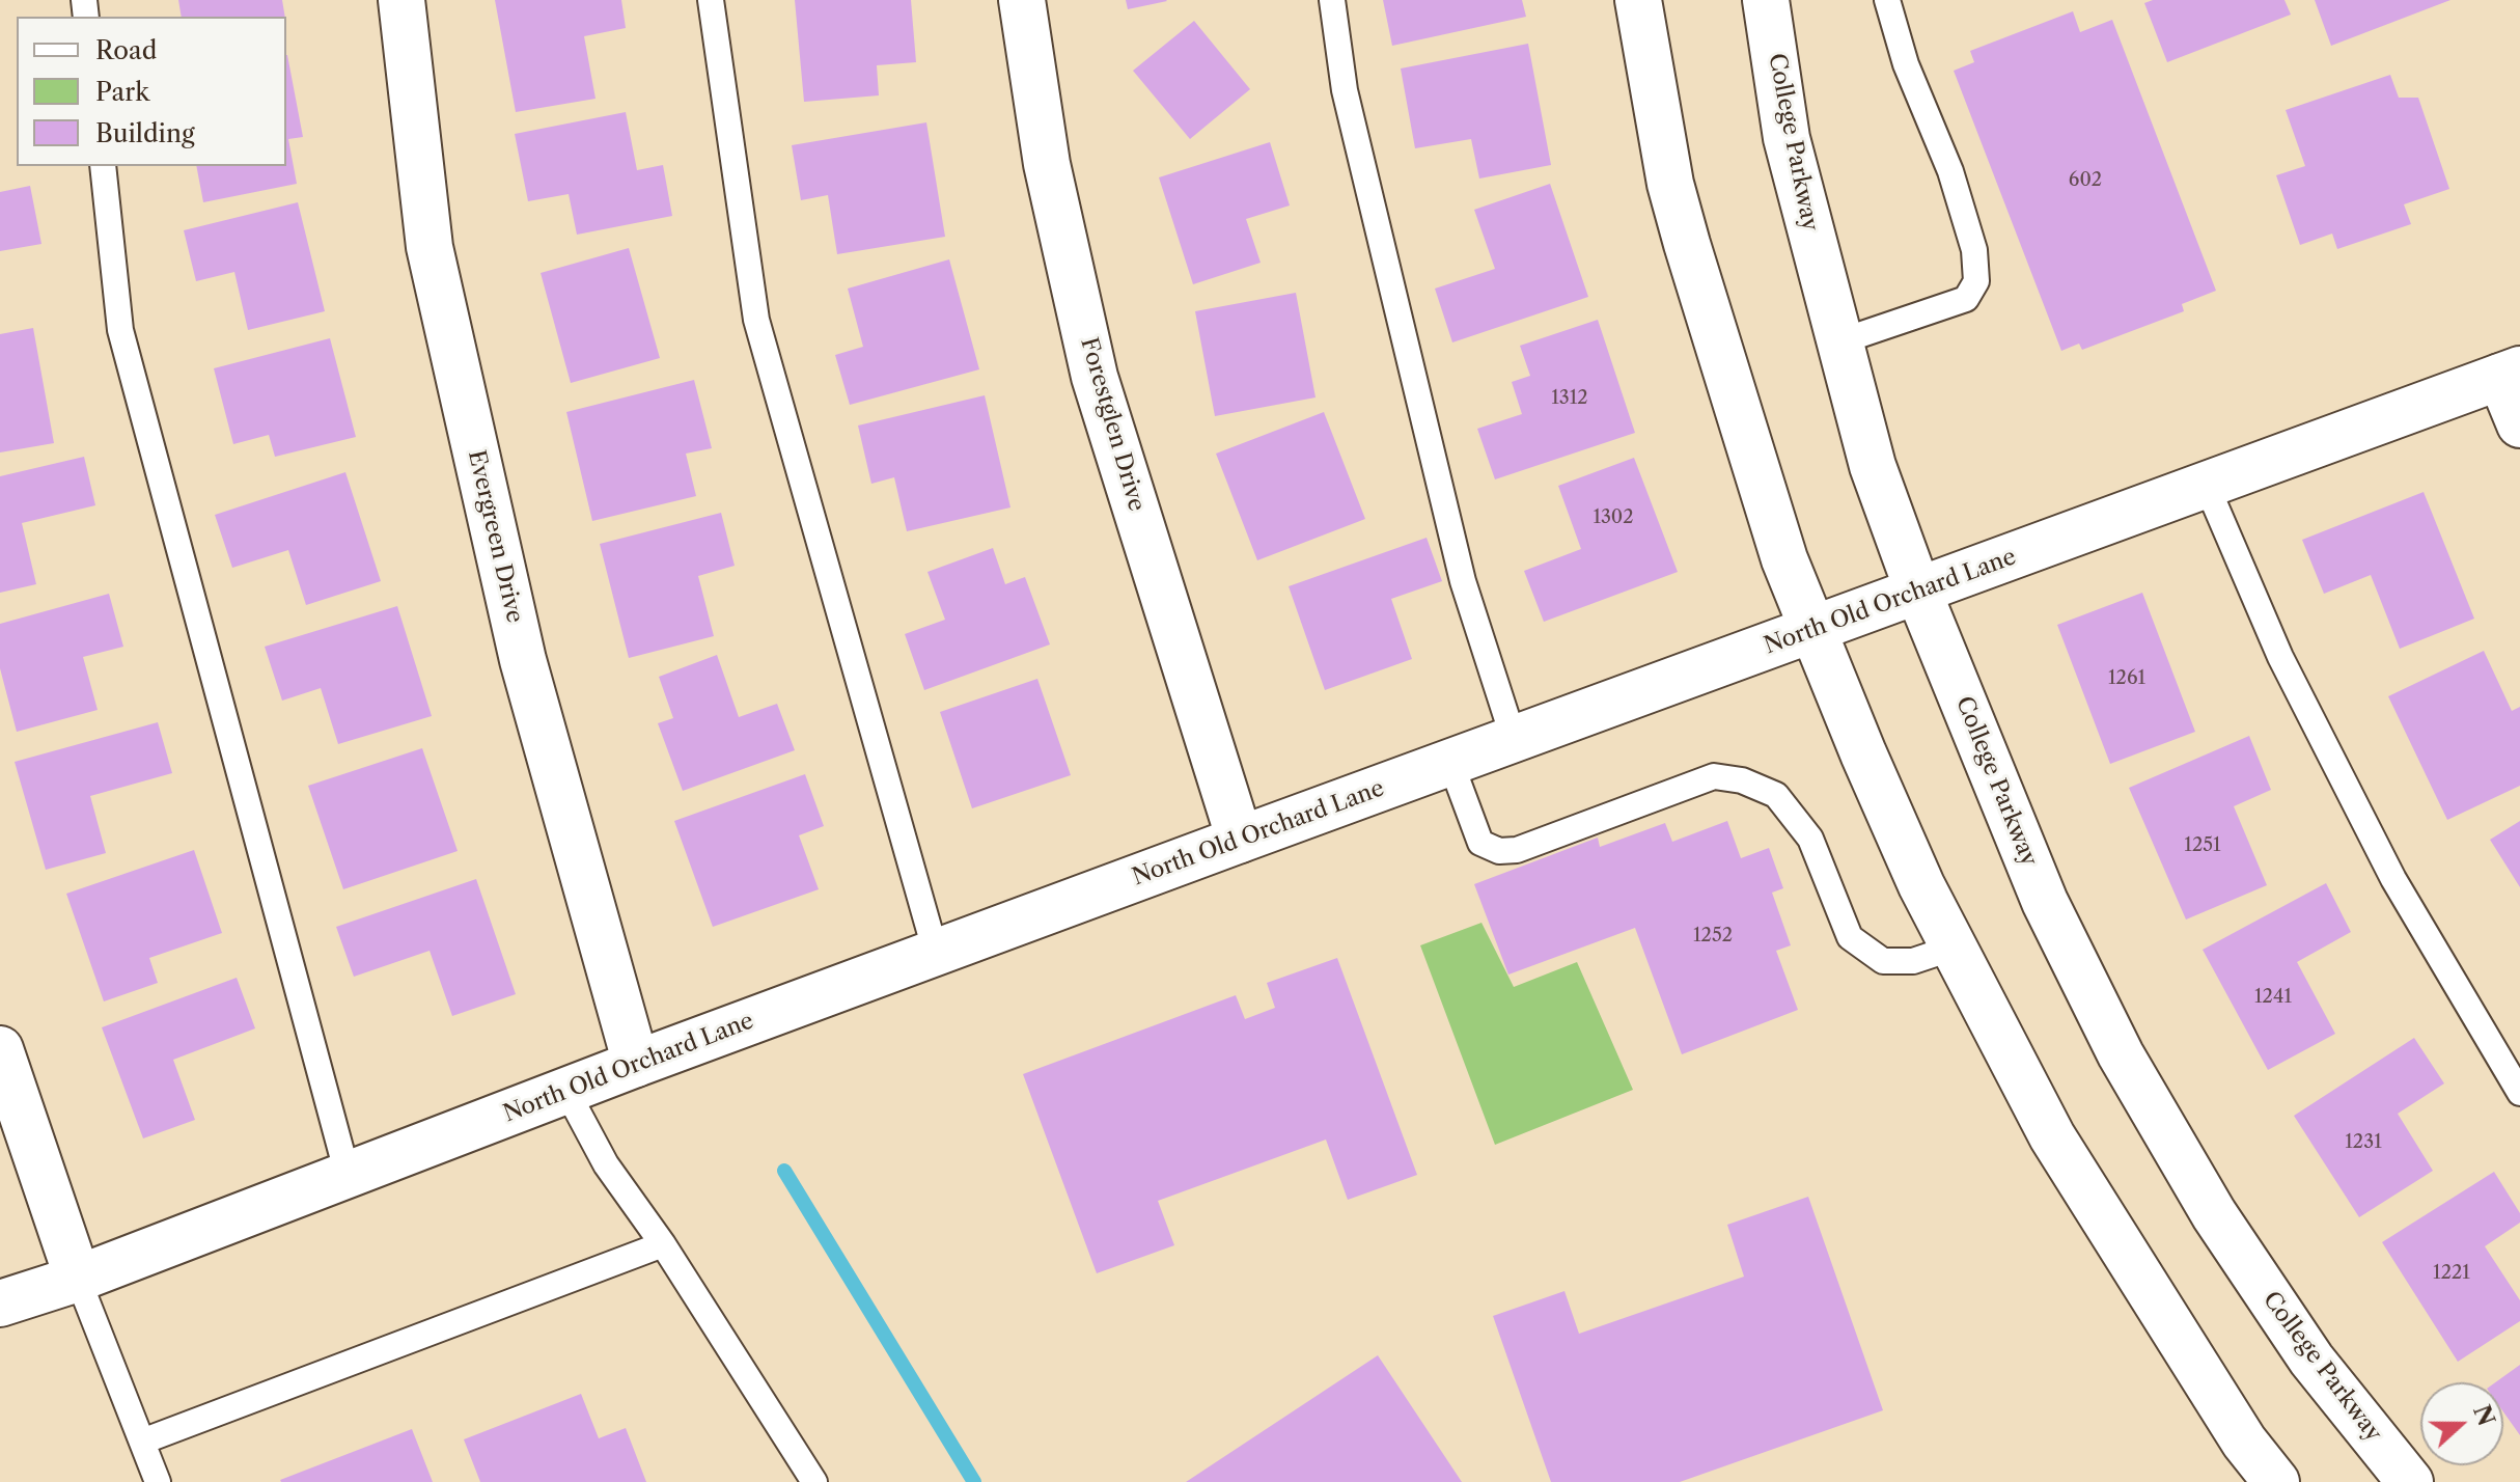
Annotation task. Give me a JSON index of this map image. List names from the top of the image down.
{
  "streets": {
    "street": [
      "College Parkway",
      "Forestglen Drive",
      "Evergreen Drive",
      "North Old Orchard Lane"
    ]
  },
  "crossings": [
    ["College Parkway", "North Old Orchard Lane"],
    ["Forestglen Drive", "North Old Orchard Lane"],
    ["Evergreen Drive", "North Old Orchard Lane"]
  ],
  "house_numbers": [
    "602",
    "1312",
    "1302",
    "1261",
    "1251",
    "1252",
    "1241",
    "1231",
    "1221"
  ],
  "legend": ["Road", "Park", "Building"],
  "north": "right"
}
